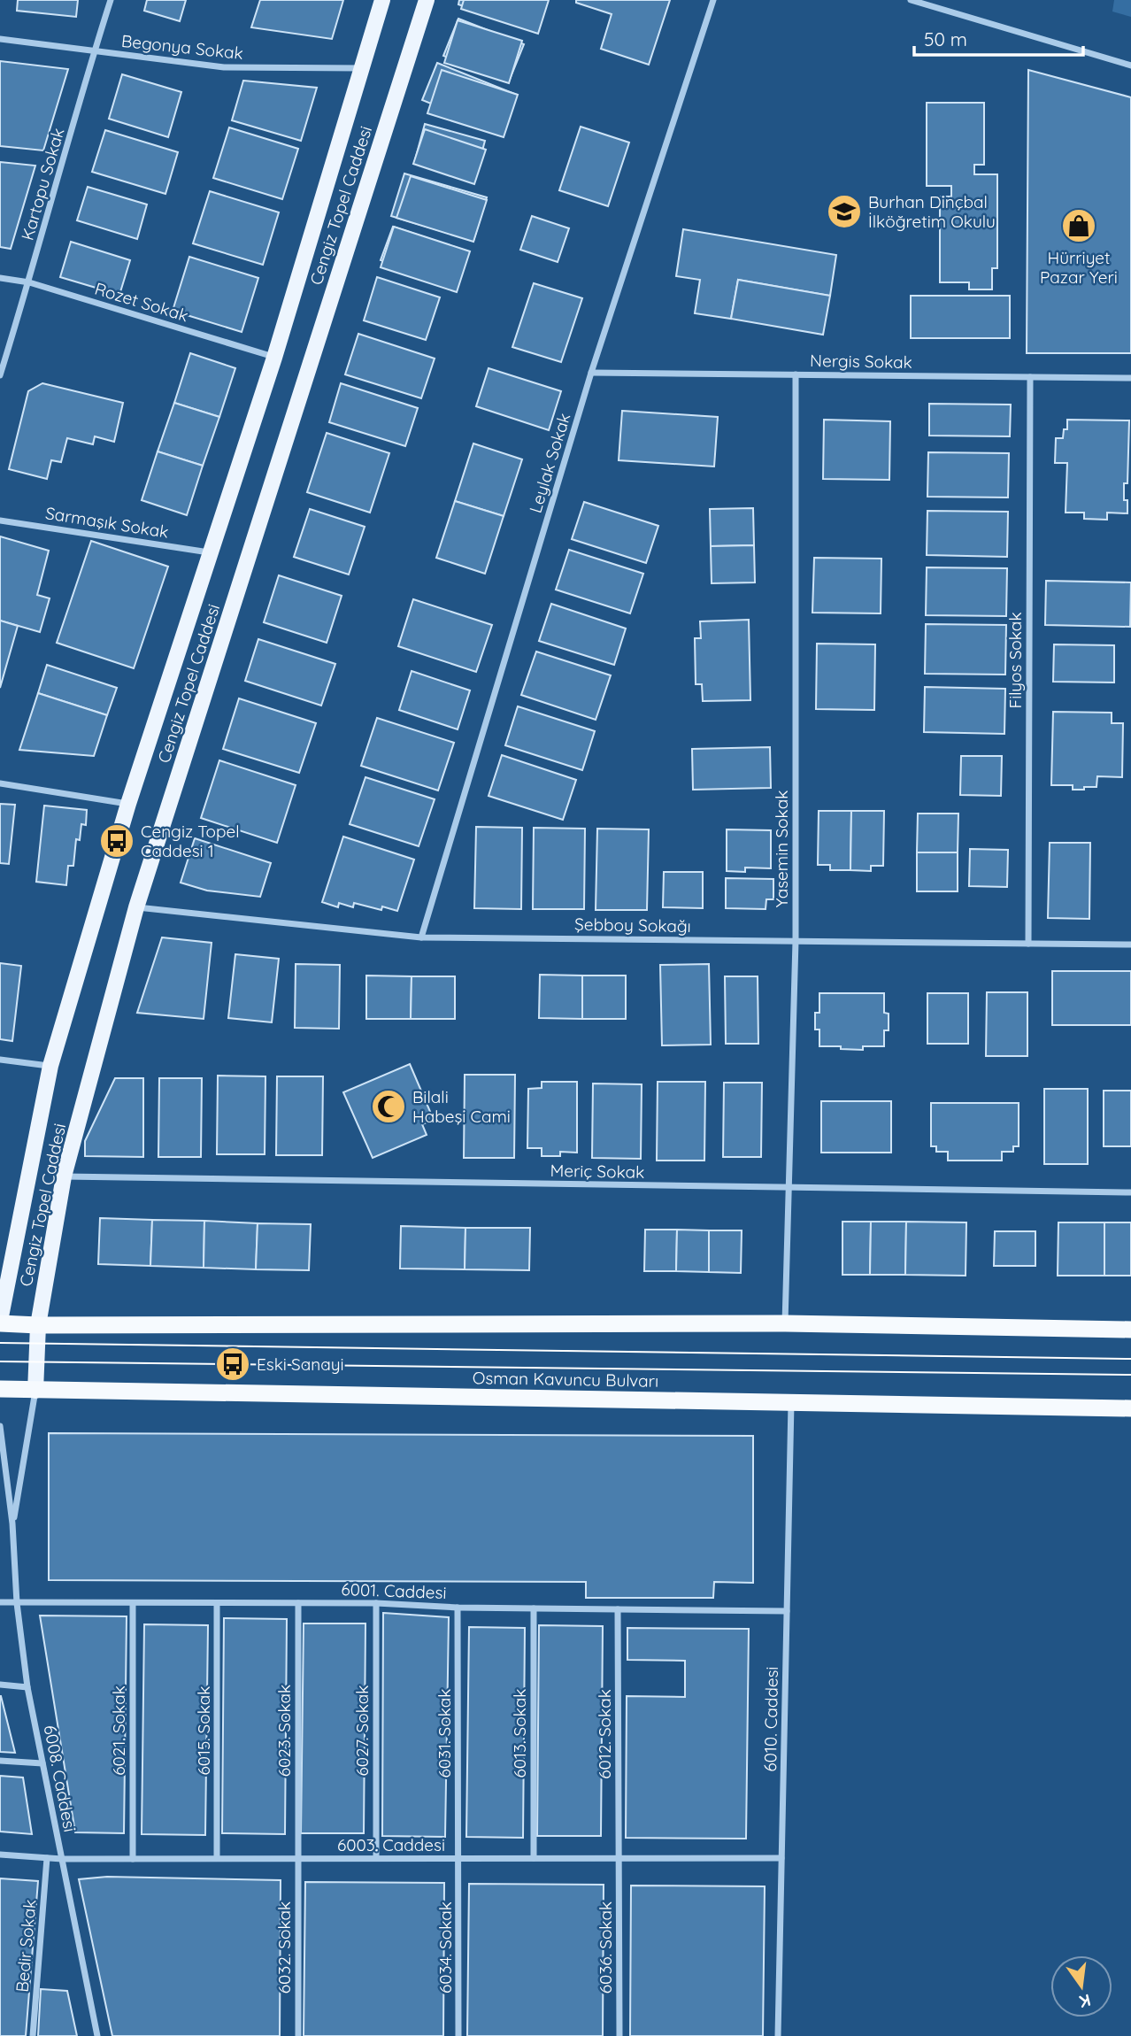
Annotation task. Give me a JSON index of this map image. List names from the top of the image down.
{
  "streets": {
    "highway": ["Osman Kavuncu Bulvarı"],
    "main road": ["Cengiz Topel Caddesi"],
    "street": [
      "Begonya Sokak",
      "Kartopu Sokak",
      "Rozet Sokak",
      "Nergis Sokak",
      "Leylak Sokak",
      "Sarmaşık Sokak",
      "Filyos Sokak",
      "Yasemin Sokak",
      "Şebboy Sokağı",
      "Meriç Sokak",
      "6001. Caddesi",
      "6010. Caddesi",
      "6021. Sokak",
      "6015. Sokak",
      "6023. Sokak",
      "6027. Sokak",
      "6031. Sokak",
      "6013. Sokak",
      "6012. Sokak",
      "6008. Caddesi",
      "6003. Caddesi",
      "Bedir Sokak",
      "6032. Sokak",
      "6034. Sokak",
      "6036. Sokak"
    ]
  },
  "crossings": [
    ["Begonya Sokak", "Kartopu Sokak"],
    ["Begonya Sokak", "Cengiz Topel Caddesi"],
    ["Kartopu Sokak", "Rozet Sokak"],
    ["Cengiz Topel Caddesi", "Rozet Sokak"],
    ["Cengiz Topel Caddesi", "Sarmaşık Sokak"],
    ["Cengiz Topel Caddesi", "Şebboy Sokağı"],
    ["Cengiz Topel Caddesi", "Meriç Sokak"],
    ["Cengiz Topel Caddesi", "Osman Kavuncu Bulvarı"],
    ["Nergis Sokak", "Leylak Sokak"],
    ["Nergis Sokak", "Filyos Sokak"],
    ["Nergis Sokak", "Yasemin Sokak"],
    ["Leylak Sokak", "Şebboy Sokağı"],
    ["Filyos Sokak", "Şebboy Sokağı"],
    ["Yasemin Sokak", "Şebboy Sokağı"],
    ["Yasemin Sokak", "Meriç Sokak"],
    ["Osman Kavuncu Bulvarı", "6010. Caddesi"],
    ["6001. Caddesi", "6010. Caddesi"],
    ["6001. Caddesi", "6021. Sokak"],
    ["6001. Caddesi", "6015. Sokak"],
    ["6001. Caddesi", "6023. Sokak"],
    ["6001. Caddesi", "6027. Sokak"],
    ["6001. Caddesi", "6031. Sokak"],
    ["6001. Caddesi", "6013. Sokak"],
    ["6001. Caddesi", "6012. Sokak"],
    ["6001. Caddesi", "6008. Caddesi"],
    ["6010. Caddesi", "6003. Caddesi"],
    ["6021. Sokak", "6003. Caddesi"],
    ["6015. Sokak", "6003. Caddesi"],
    ["6023. Sokak", "6003. Caddesi"],
    ["6023. Sokak", "6032. Sokak"],
    ["6027. Sokak", "6003. Caddesi"],
    ["6031. Sokak", "6003. Caddesi"],
    ["6031. Sokak", "6034. Sokak"],
    ["6013. Sokak", "6003. Caddesi"],
    ["6012. Sokak", "6003. Caddesi"],
    ["6012. Sokak", "6036. Sokak"],
    ["6008. Caddesi", "6003. Caddesi"],
    ["6003. Caddesi", "Bedir Sokak"],
    ["6003. Caddesi", "6032. Sokak"],
    ["6003. Caddesi", "6034. Sokak"],
    ["6003. Caddesi", "6036. Sokak"]
  ],
  "places": {
    "school or university": ["Burhan Dinçbal İlköğretim Okulu"],
    "shop": ["Hürriyet Pazar Yeri"],
    "bus stop": ["Cengiz Topel Caddesi 1", "Eski Sanayi"],
    "mosque": ["Bilali Habeşi Cami"]
  },
  "scale_bar": "50 m",
  "north": "bottom"
}
